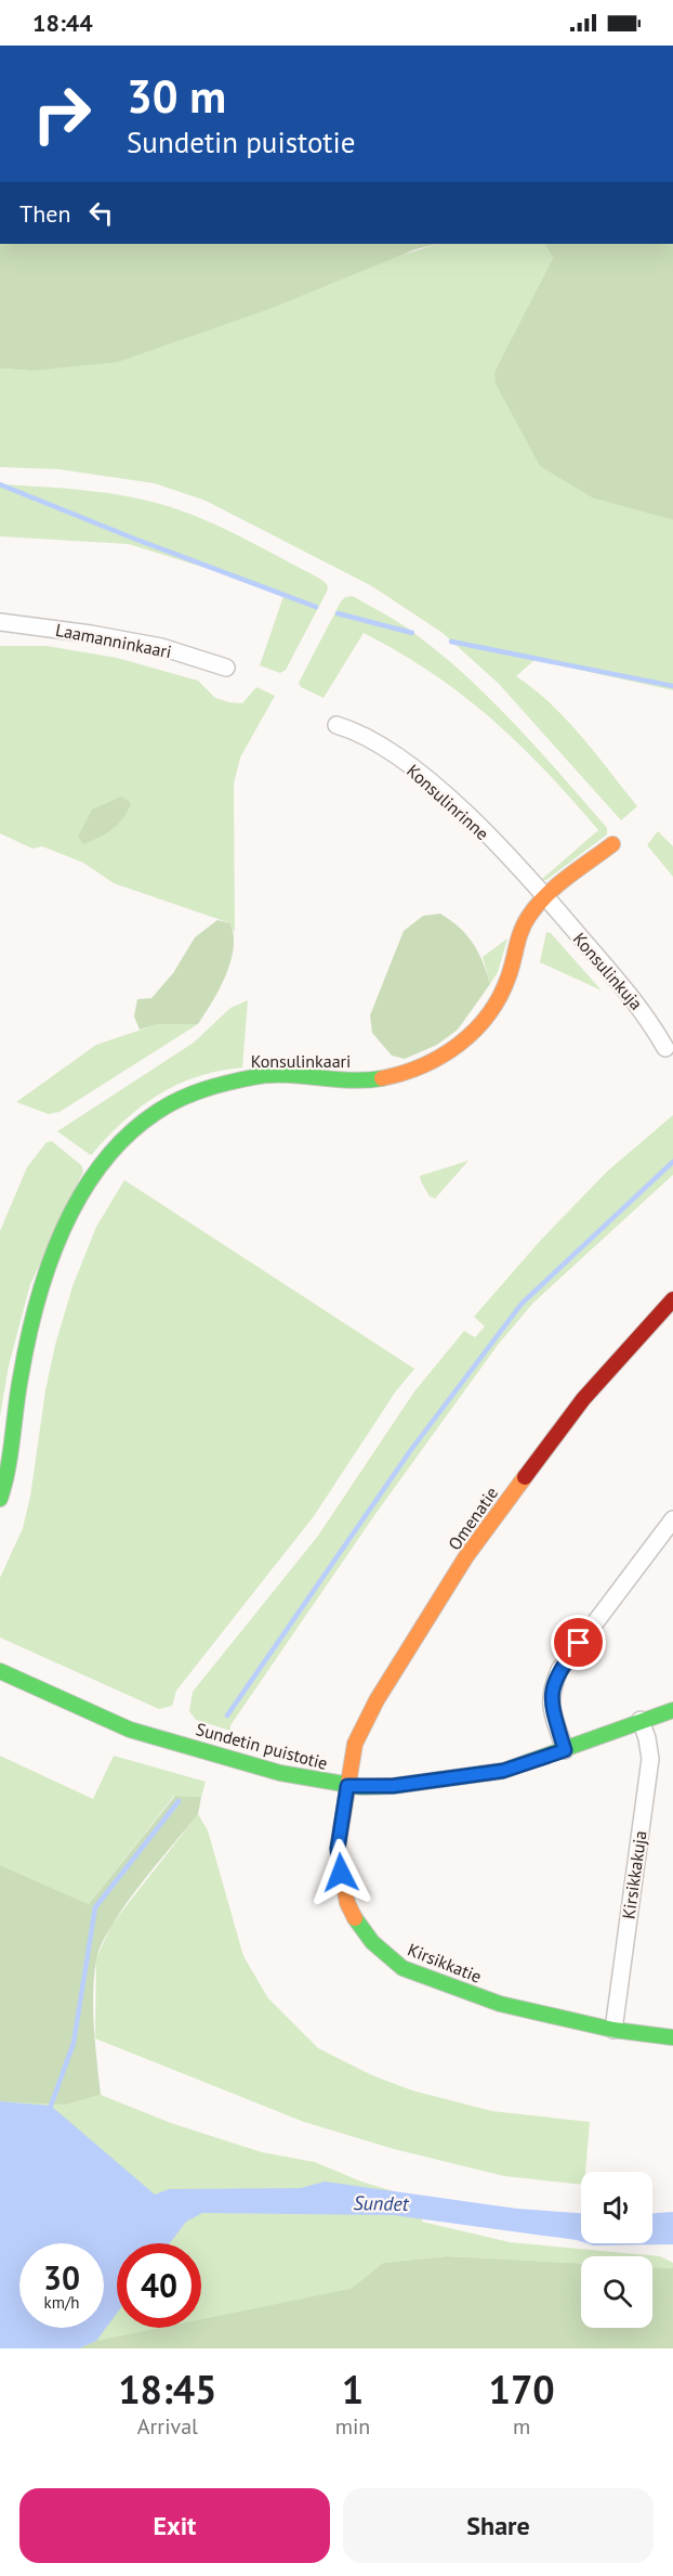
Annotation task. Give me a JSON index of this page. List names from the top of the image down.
{
  "streets": {
    "street": [
      "Laamanninkaari",
      "Konsulinrinne",
      "Konsulinkuja",
      "Konsulinkaari",
      "Omenatie",
      "Sundetin puistotie",
      "Kirsikkakuja",
      "Kirsikkatie"
    ]
  },
  "crossings": [
    ["Konsulinrinne", "Konsulinkuja"],
    ["Konsulinrinne", "Konsulinkaari"],
    ["Konsulinkuja", "Konsulinkaari"],
    ["Omenatie", "Sundetin puistotie"],
    ["Omenatie", "Kirsikkatie"],
    ["Sundetin puistotie", "Kirsikkakuja"],
    ["Sundetin puistotie", "Kirsikkatie"],
    ["Kirsikkakuja", "Kirsikkatie"]
  ],
  "water": ["Sundet"],
  "page": {
    "status": "18:44",
    "turn": ["30 m", "Sundetin puistotie"],
    "then": "Then",
    "speed": "30 km/h",
    "limit": "40",
    "eta": [
      "18:45",
      "Arrival",
      "1",
      "min",
      "170",
      "m"
    ],
    "buttons": ["Exit", "Share"]
  }
}
